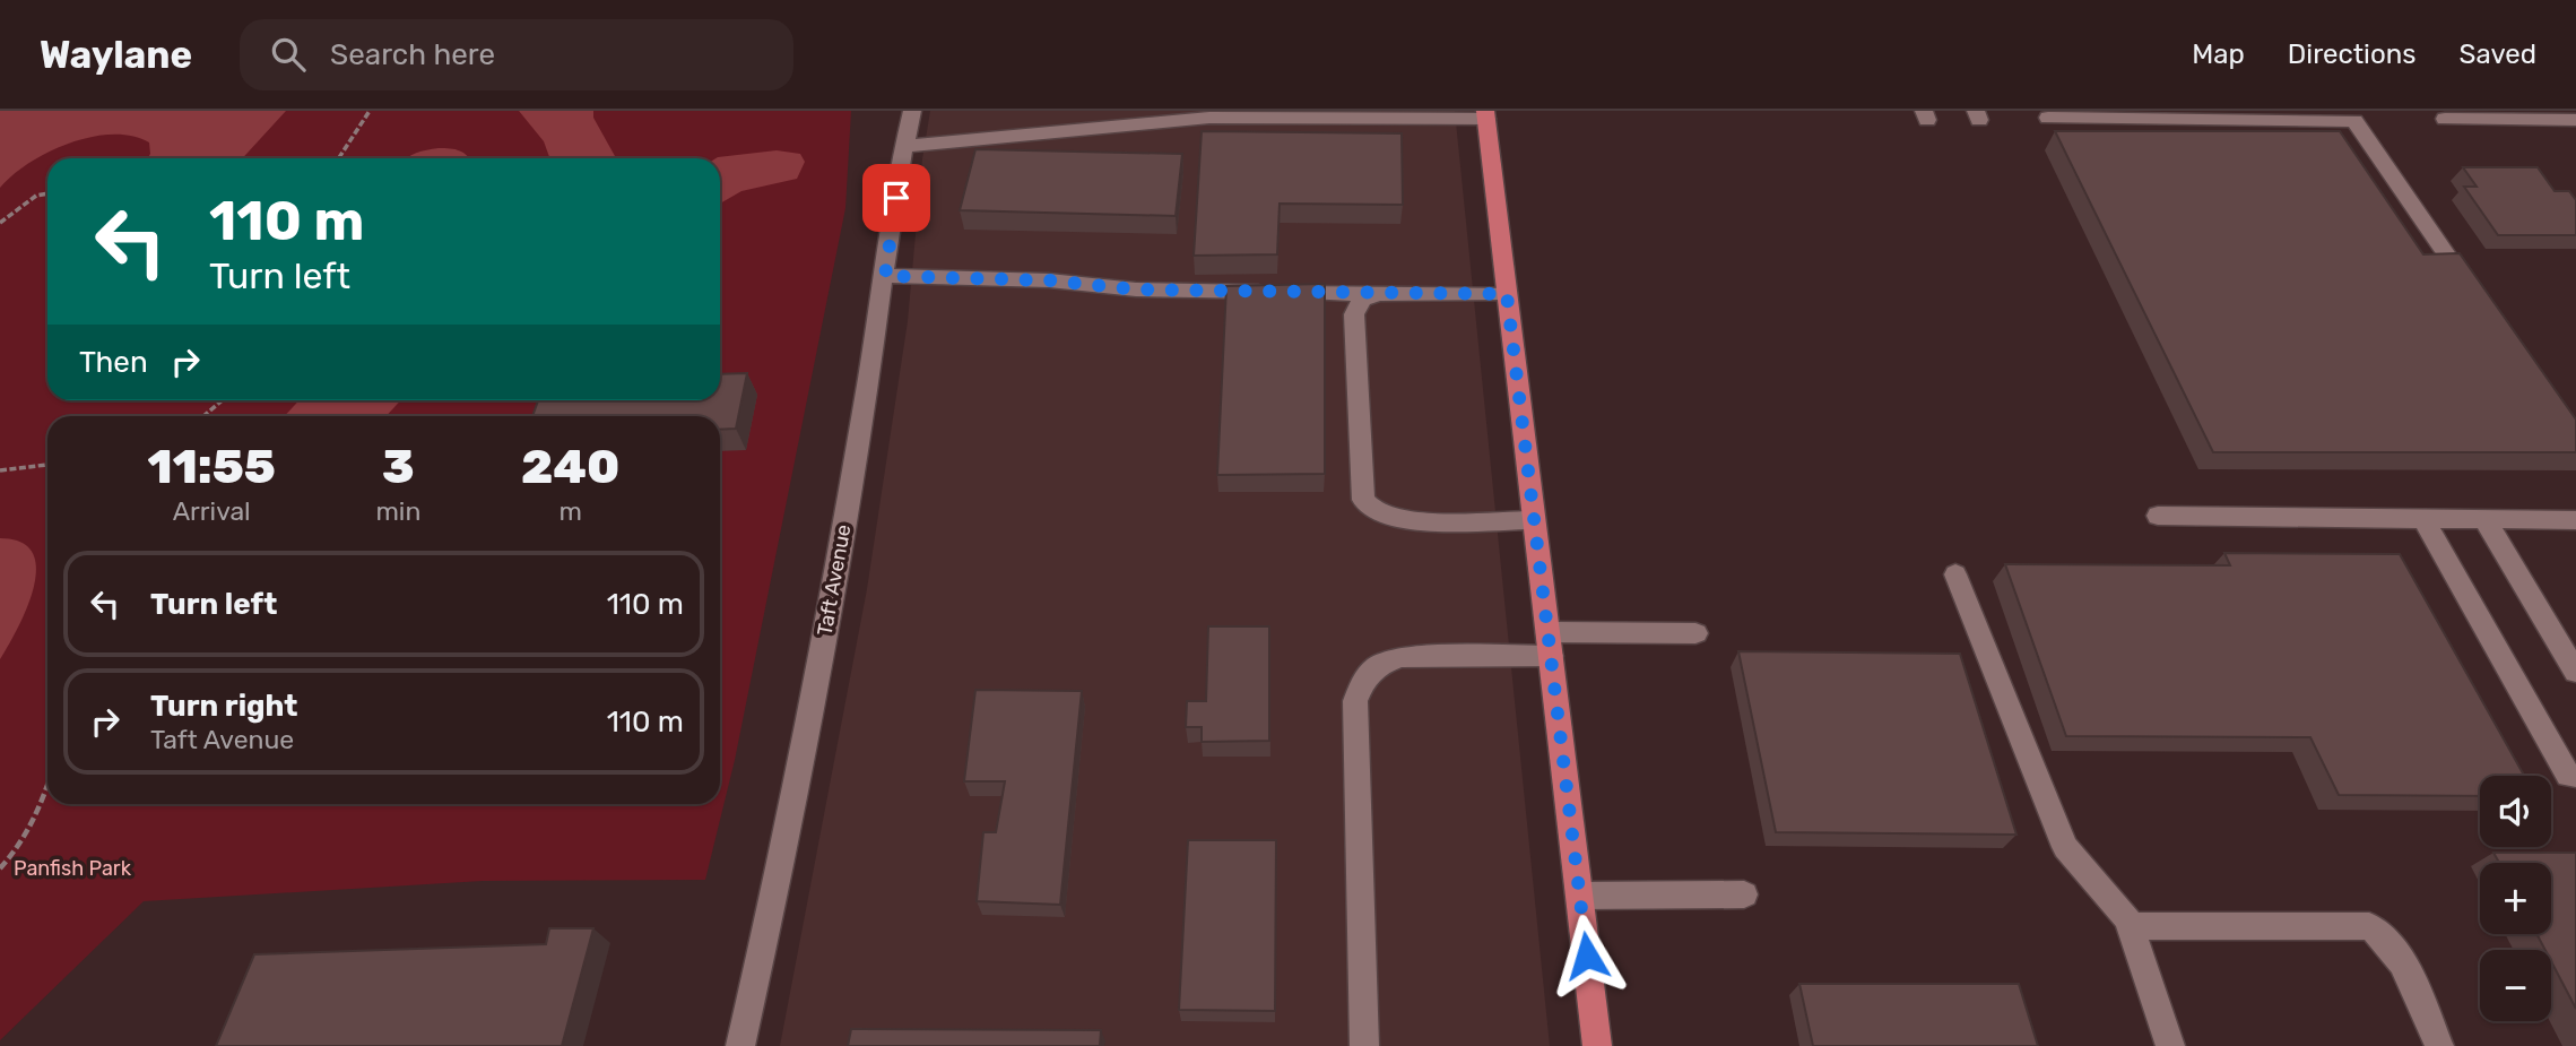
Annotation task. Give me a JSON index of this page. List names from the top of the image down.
{
  "streets": {
    "street": ["Taft Avenue"]
  },
  "parks": ["Panfish Park"],
  "page": {
    "header": "Waylane",
    "search": "Search here",
    "nav": ["Map", "Directions", "Saved"],
    "turn": ["110 m", "Turn left"],
    "then": "Then",
    "eta": [
      "11:55",
      "Arrival",
      "3",
      "min",
      "240",
      "m"
    ],
    "list": [
      {
        "name": "Turn left",
        "value": "110 m"
      },
      {
        "name": "Turn right",
        "note": "Taft Avenue",
        "value": "110 m"
      }
    ],
    "map_buttons": ["+", "−"]
  }
}
